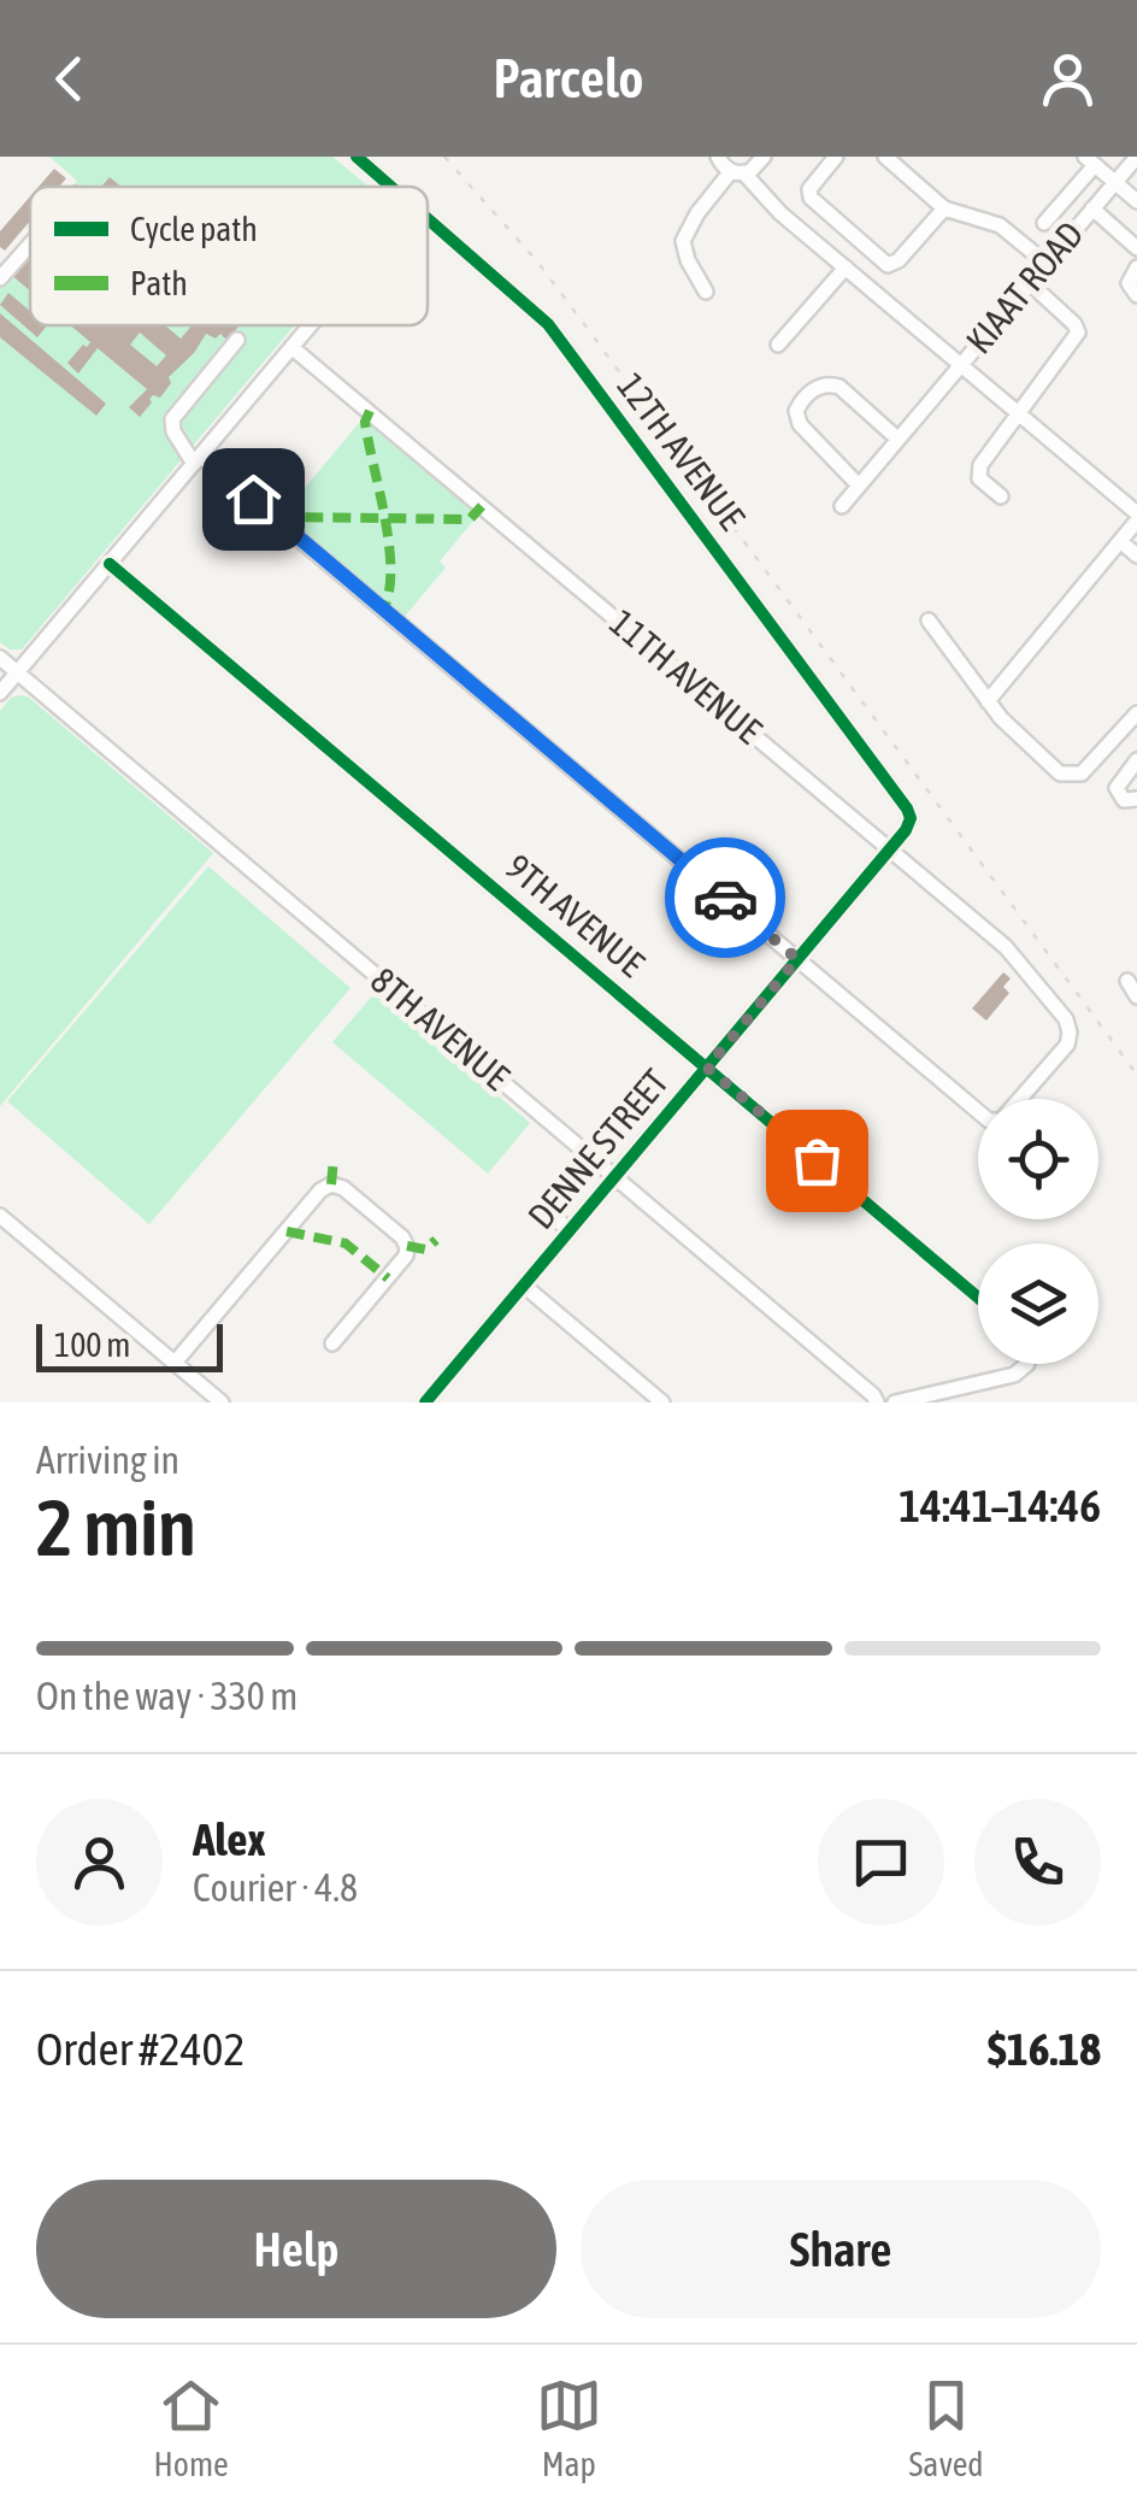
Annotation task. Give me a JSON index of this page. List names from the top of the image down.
{
  "streets": {
    "street": [
      "KIAAT ROAD",
      "12TH AVENUE",
      "11TH AVENUE",
      "9TH AVENUE",
      "8TH AVENUE",
      "DENNE STREET"
    ]
  },
  "crossings": [
    ["12TH AVENUE", "DENNE STREET"],
    ["11TH AVENUE", "DENNE STREET"],
    ["9TH AVENUE", "DENNE STREET"],
    ["8TH AVENUE", "DENNE STREET"]
  ],
  "legend": ["Cycle path", "Path"],
  "scale_bar": "100 m",
  "page": {
    "header": "Parcelo",
    "scale": "100 m",
    "heading": ["2 min", "Arriving in", "14:41–14:46"],
    "panel": [
      "Alex",
      "Courier · 4.8",
      "Order #2402",
      "$16.18"
    ],
    "bar": "On the way · 330 m",
    "buttons": ["Help", "Share"],
    "tabs": ["Home", "Map", "Saved"]
  }
}
